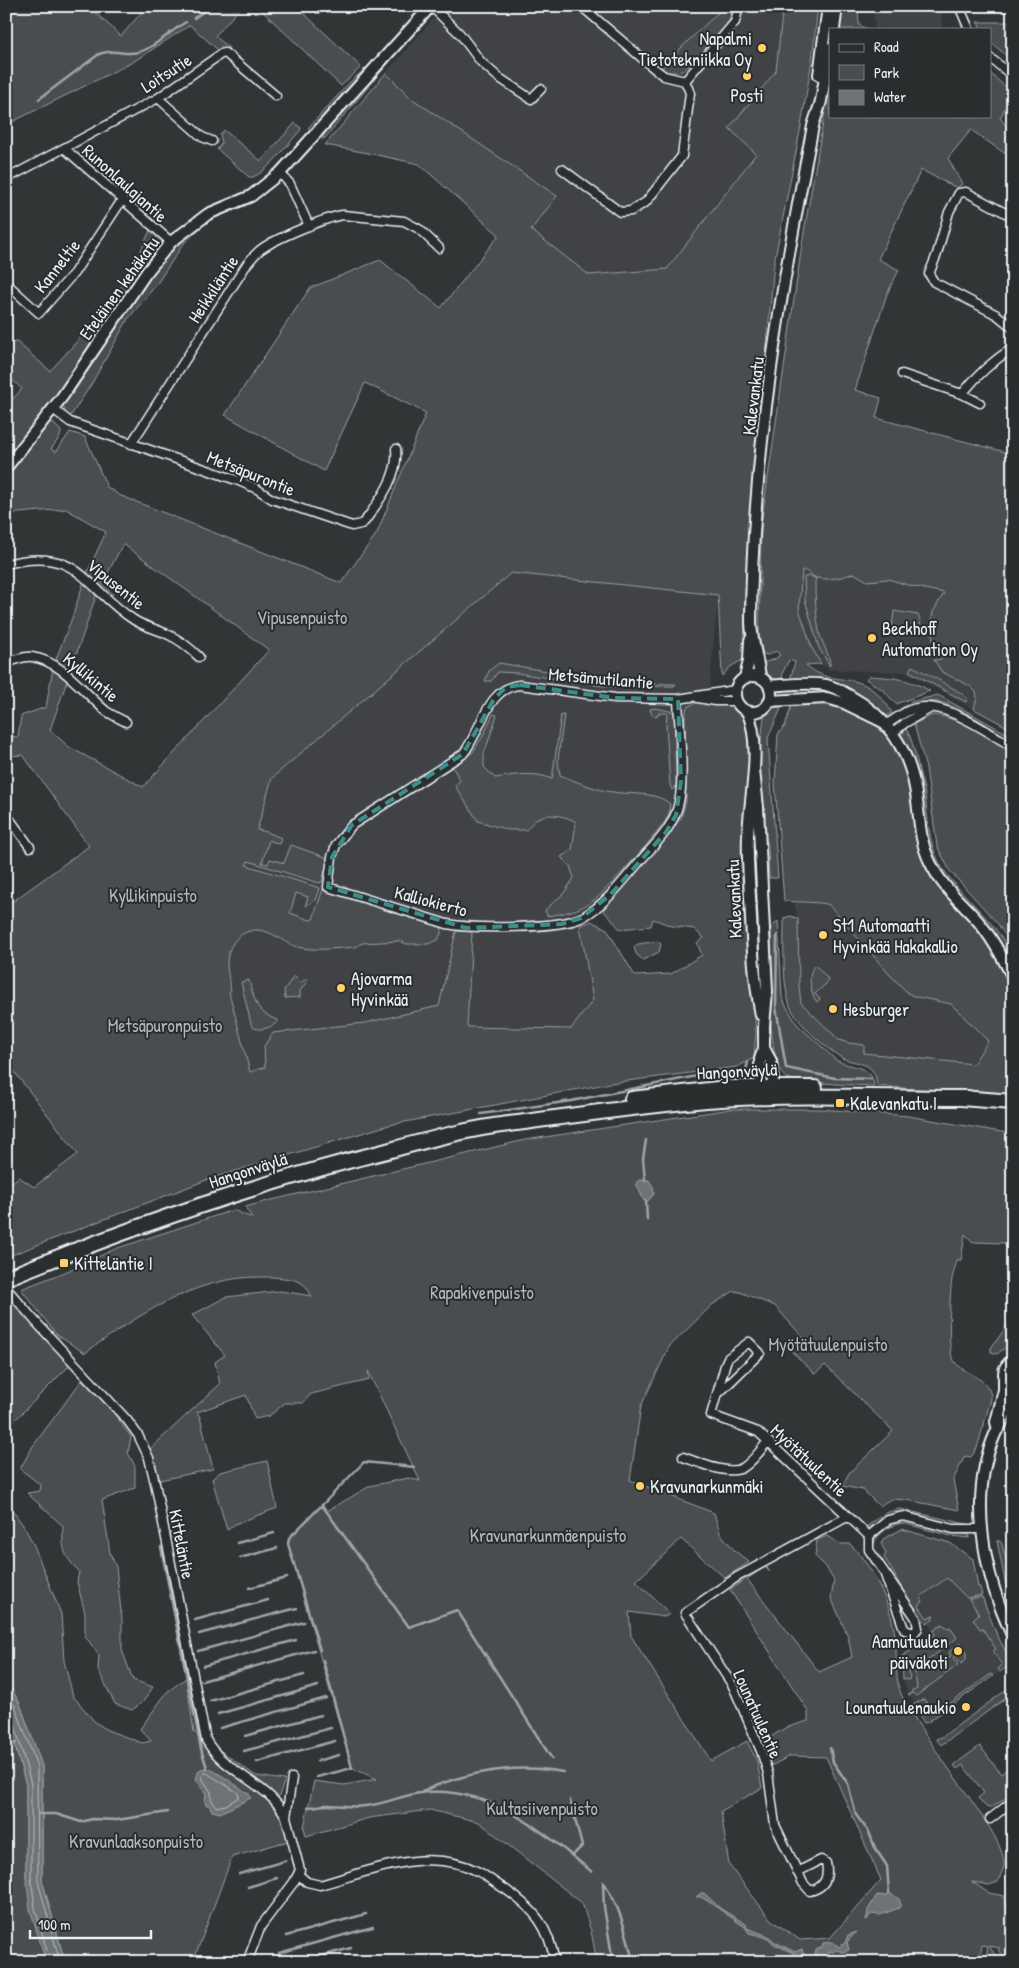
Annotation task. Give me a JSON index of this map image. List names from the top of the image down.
{
  "streets": {
    "highway": ["Hangonväylä"],
    "street": [
      "Loitsutie",
      "Runonlaulajantie",
      "Kanneltie",
      "Eteläinen kehäkatu",
      "Heikkiläntie",
      "Kalevankatu",
      "Metsäpurontie",
      "Vipusentie",
      "Kyllikintie",
      "Metsämutilantie",
      "Kalliokierto",
      "Myötätuulentie",
      "Kitteläntie",
      "Lounatuulentie"
    ]
  },
  "crossings": [
    ["Loitsutie", "Runonlaulajantie"],
    ["Runonlaulajantie", "Kanneltie"],
    ["Runonlaulajantie", "Eteläinen kehäkatu"],
    ["Eteläinen kehäkatu", "Metsäpurontie"],
    ["Heikkiläntie", "Metsäpurontie"],
    ["Kalevankatu", "Metsämutilantie"],
    ["Kalevankatu", "Hangonväylä"],
    ["Metsämutilantie", "Kalliokierto"],
    ["Hangonväylä", "Kitteläntie"],
    ["Myötätuulentie", "Lounatuulentie"]
  ],
  "parks": [
    "Vipusenpuisto",
    "Kyllikinpuisto",
    "Metsäpuronpuisto",
    "Rapakivenpuisto",
    "Myötätuulenpuisto",
    "Kravunarkunmäenpuisto",
    "Kultasiivenpuisto",
    "Kravunlaaksonpuisto"
  ],
  "places": {
    "other": [
      "Napalmi Tietotekniikka Oy",
      "Posti",
      "Beckhoff Automation Oy",
      "St1 Automaatti Hyvinkää Hakakallio",
      "Ajovarma Hyvinkää",
      "Hesburger",
      "Kravunarkunmäki",
      "Aamutuulen päiväkoti",
      "Lounatuulenaukio"
    ],
    "transit": ["Kalevankatu I", "Kitteläntie I"]
  },
  "legend": ["Road", "Park", "Water"],
  "scale_bar": "100 m"
}
